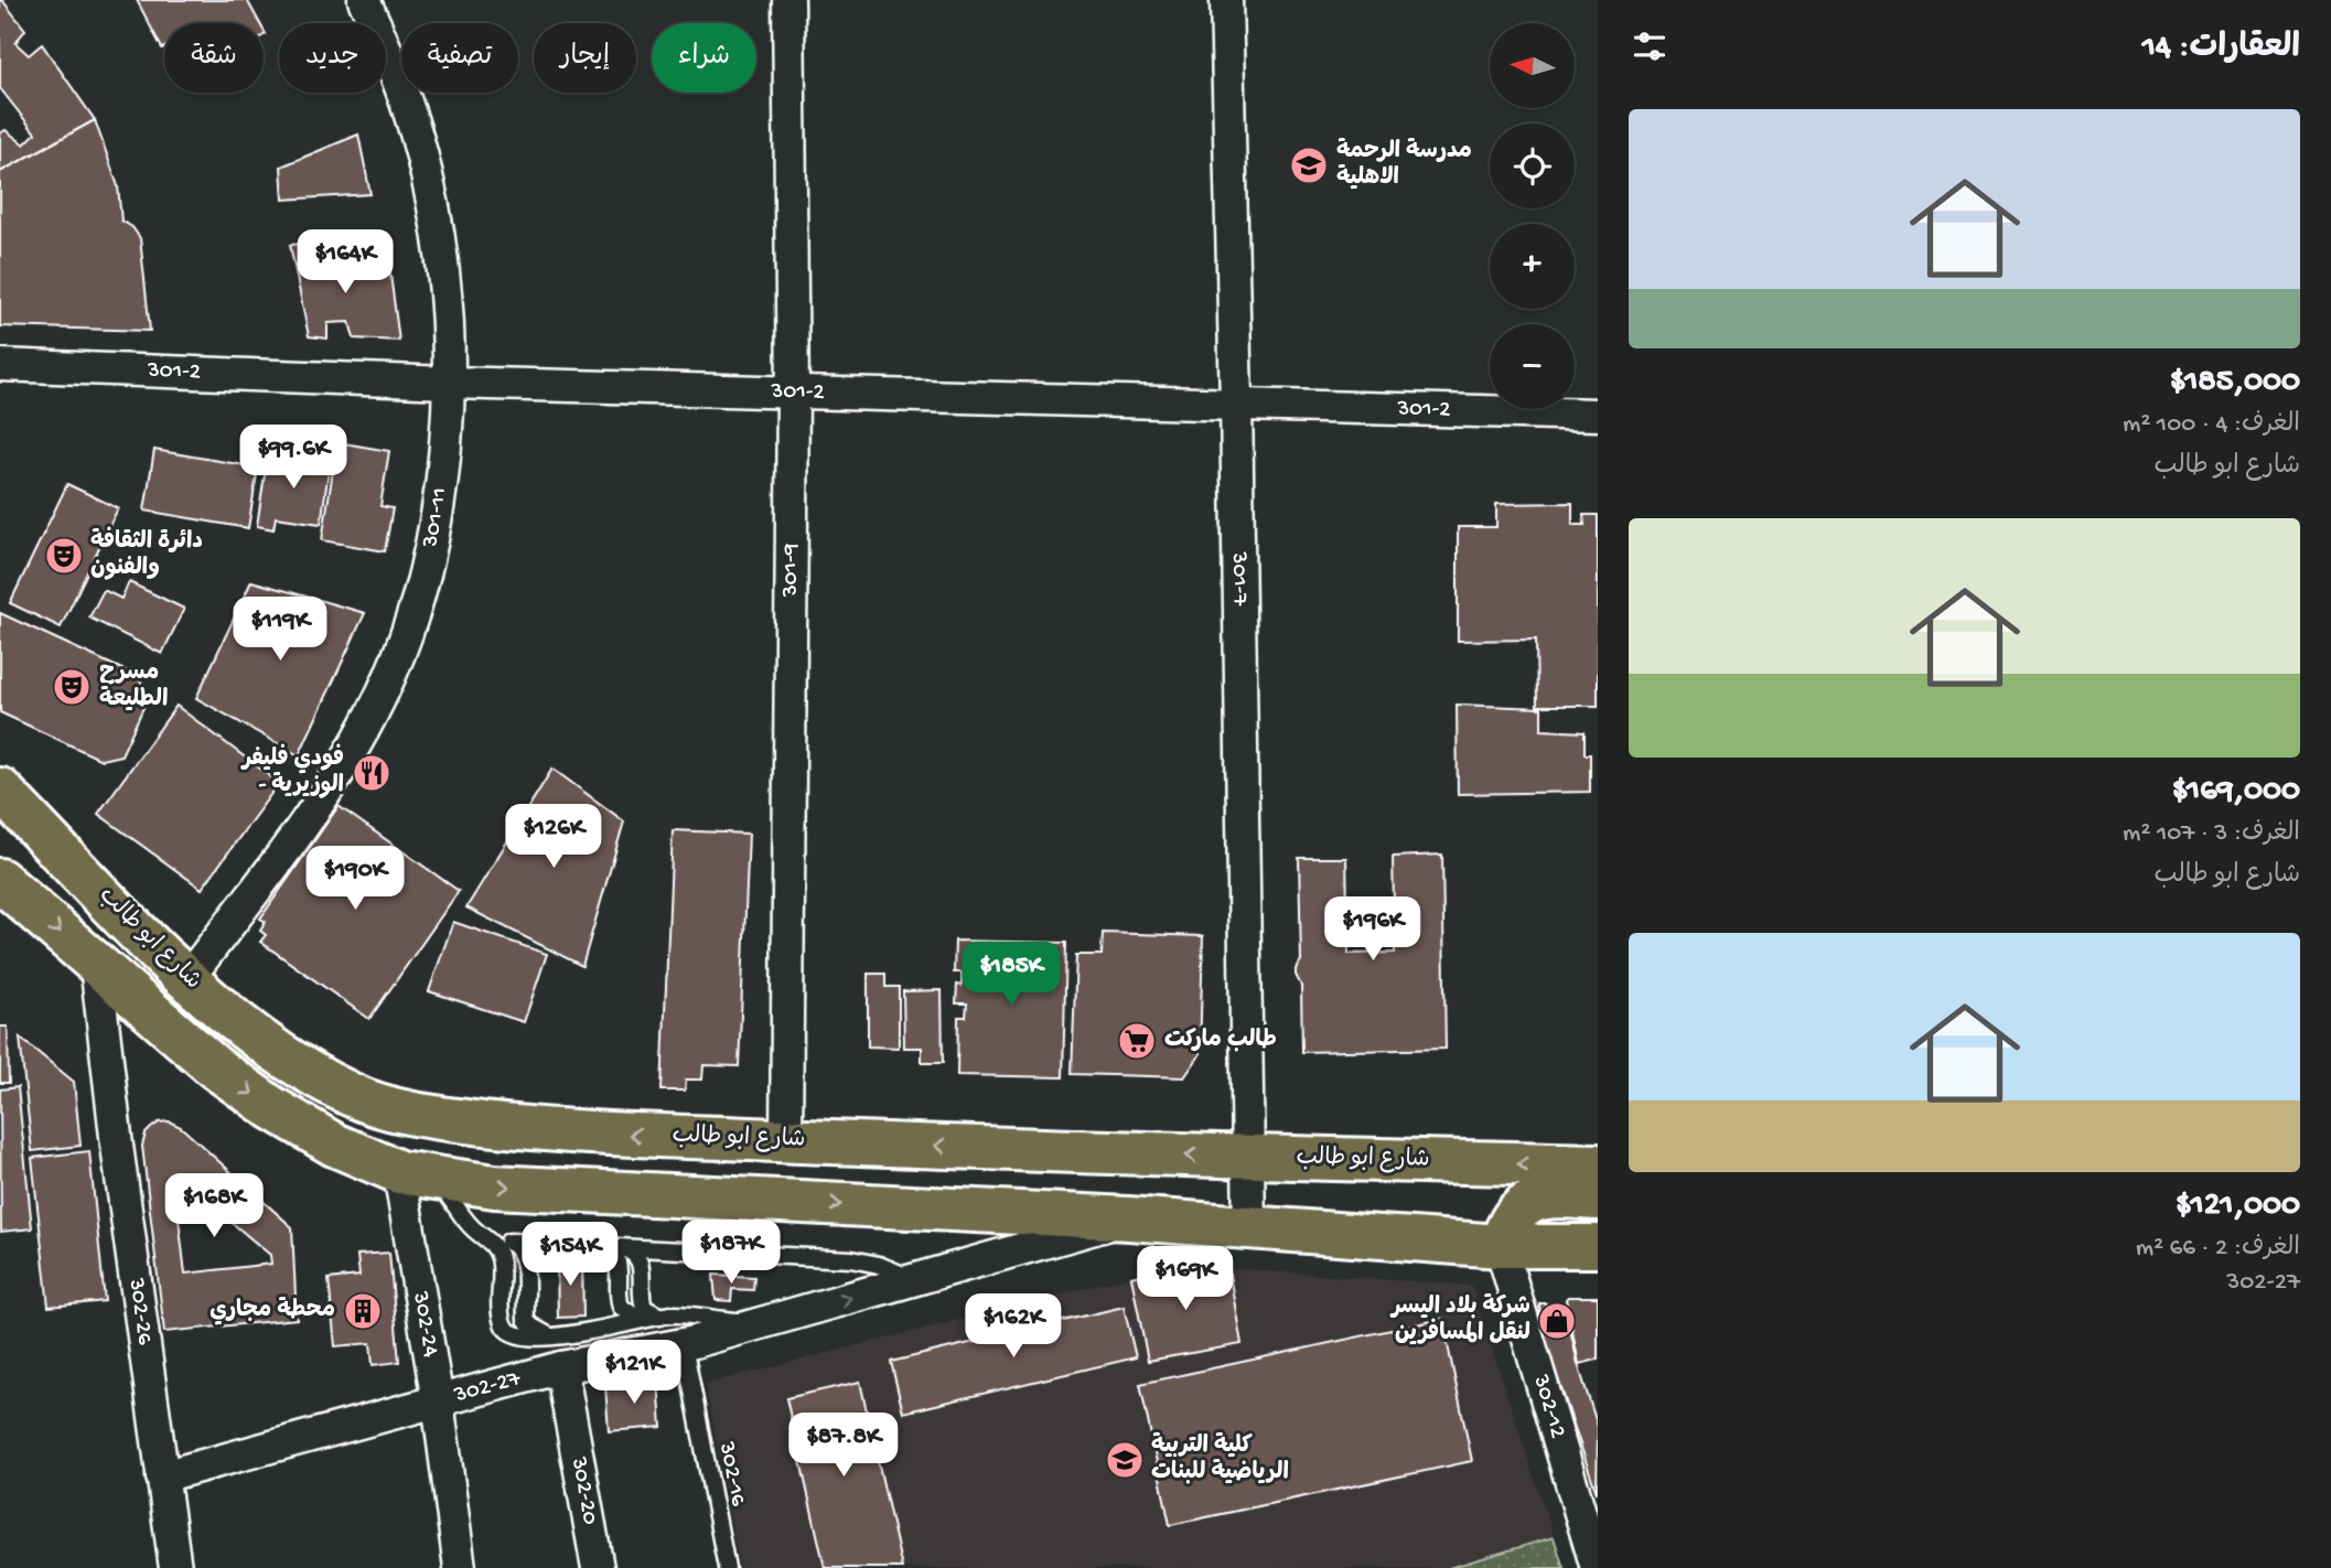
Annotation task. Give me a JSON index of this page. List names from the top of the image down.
{
  "streets": {
    "main road": ["شارع ابو طالب"],
    "street": [
      "301-2",
      "301-11",
      "301-9",
      "301-7",
      "302-26",
      "302-24",
      "302-27",
      "302-12",
      "302-20"
    ],
    "lane": ["302-16"]
  },
  "crossings": [
    ["301-2", "301-11"],
    ["301-2", "301-9"],
    ["301-2", "301-7"],
    ["301-11", "شارع ابو طالب"],
    ["301-9", "شارع ابو طالب"],
    ["301-7", "شارع ابو طالب"],
    ["شارع ابو طالب", "302-26"],
    ["شارع ابو طالب", "302-24"],
    ["شارع ابو طالب", "302-27"],
    ["شارع ابو طالب", "302-12"],
    ["302-26", "302-27"],
    ["302-24", "302-27"],
    ["302-27", "302-16"],
    ["302-27", "302-20"]
  ],
  "places": {
    "school or university": ["مدرسة الرحمة الاهلية", "كلية التربية الرياضية للبنات"],
    "theatre": ["دائرة الثقافة والفنون", "مسرح الطليعة"],
    "restaurant": ["فودي فليفر - الوزيرية"],
    "supermarket": ["طالب ماركت"],
    "building": ["محطة مجاري"],
    "shop": ["شركة بلاد اليسر لنقل المسافرين"]
  },
  "north": "left",
  "page": {
    "heading": "العقارات: 14",
    "map_buttons": ["+", "−"],
    "chip": [
      "شراء",
      "إيجار",
      "تصفية",
      "جديد",
      "شقة"
    ],
    "list": [
      {
        "name": "$185,000",
        "note": "الغرف: 4 · 100 m² · شارع ابو طالب"
      },
      {
        "name": "$169,000",
        "note": "الغرف: 3 · 107 m² · شارع ابو طالب"
      },
      {
        "name": "$121,000",
        "note": "الغرف: 2 · 66 m² · 302-27"
      }
    ],
    "price": [
      "$164K",
      "$99.6K",
      "$119K",
      "$126K",
      "$190K",
      "$196K",
      "$185K",
      "$168K",
      "$187K",
      "$154K",
      "$169K",
      "$162K",
      "$121K",
      "$87.8K"
    ]
  }
}
